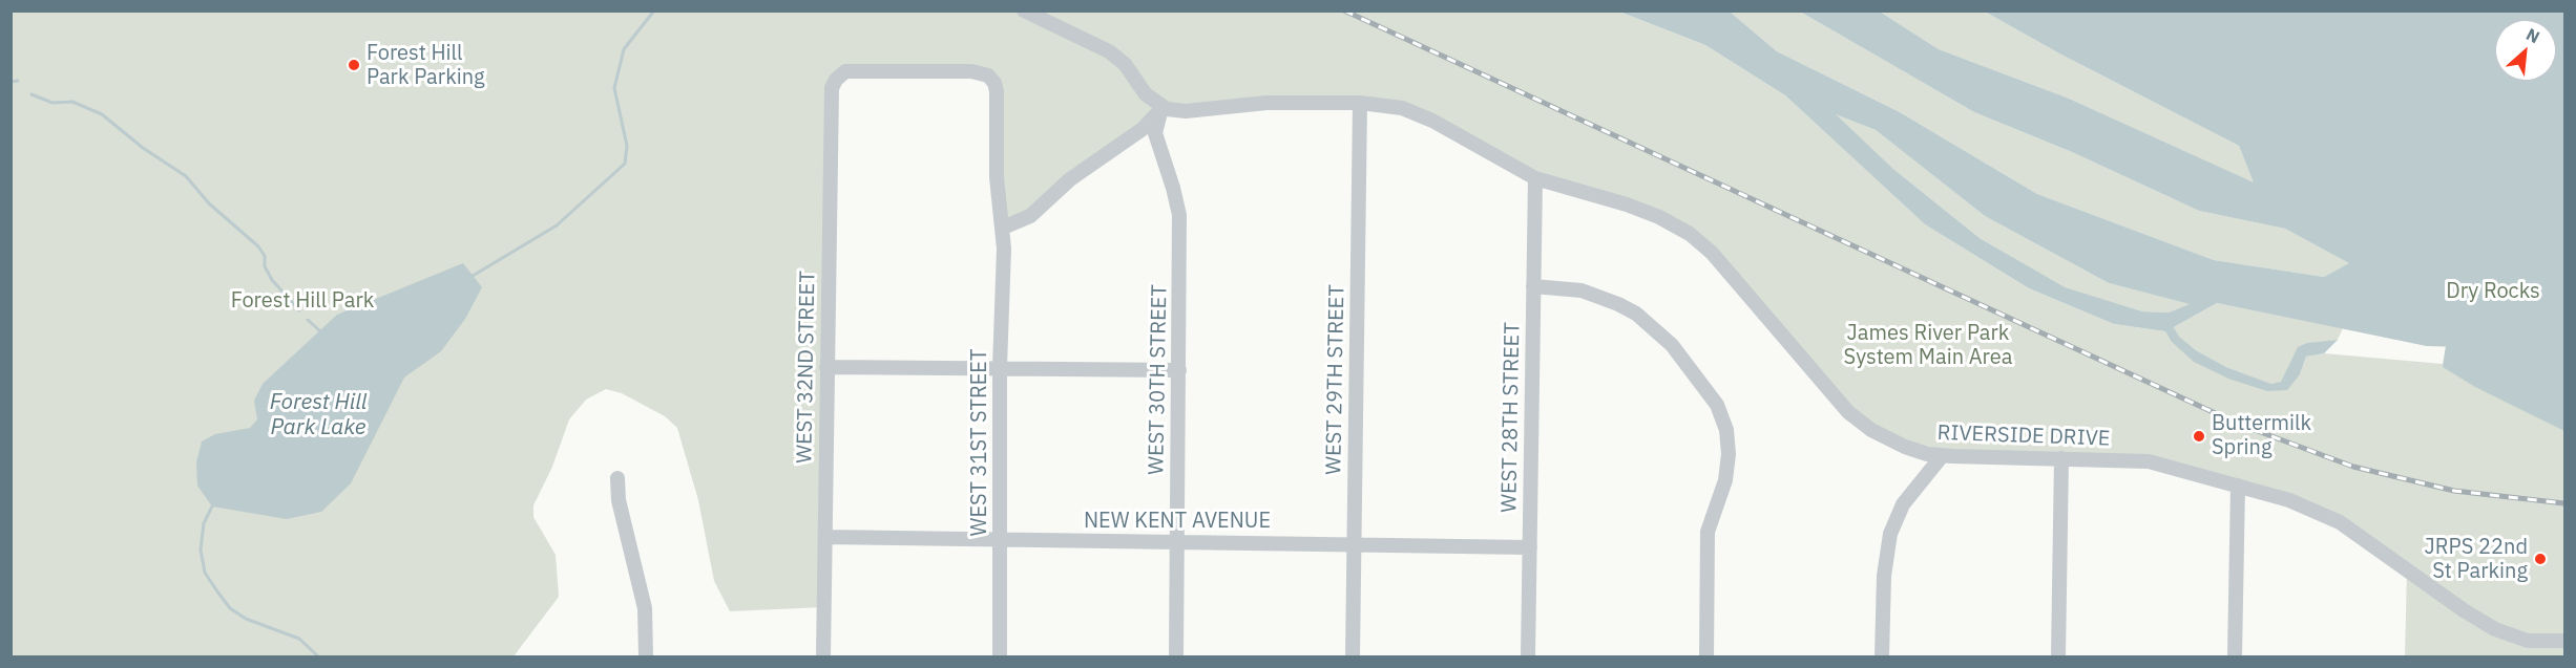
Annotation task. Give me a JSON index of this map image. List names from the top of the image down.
{
  "streets": {
    "street": [
      "WEST 32ND STREET",
      "WEST 30TH STREET",
      "WEST 29TH STREET",
      "WEST 28TH STREET",
      "RIVERSIDE DRIVE",
      "WEST 31ST STREET",
      "NEW KENT AVENUE"
    ]
  },
  "crossings": [
    ["WEST 32ND STREET", "WEST 31ST STREET"],
    ["WEST 32ND STREET", "NEW KENT AVENUE"],
    ["WEST 30TH STREET", "RIVERSIDE DRIVE"],
    ["WEST 30TH STREET", "NEW KENT AVENUE"],
    ["WEST 29TH STREET", "RIVERSIDE DRIVE"],
    ["WEST 29TH STREET", "NEW KENT AVENUE"],
    ["WEST 28TH STREET", "RIVERSIDE DRIVE"],
    ["WEST 28TH STREET", "NEW KENT AVENUE"],
    ["WEST 31ST STREET", "NEW KENT AVENUE"]
  ],
  "water": ["Forest Hill Park Lake"],
  "parks": ["Dry Rocks", "Forest Hill Park", "James River Park System Main Area"],
  "places": ["Forest Hill Park Parking", "Buttermilk Spring", "JRPS 22nd St Parking"],
  "north": "top right"
}
